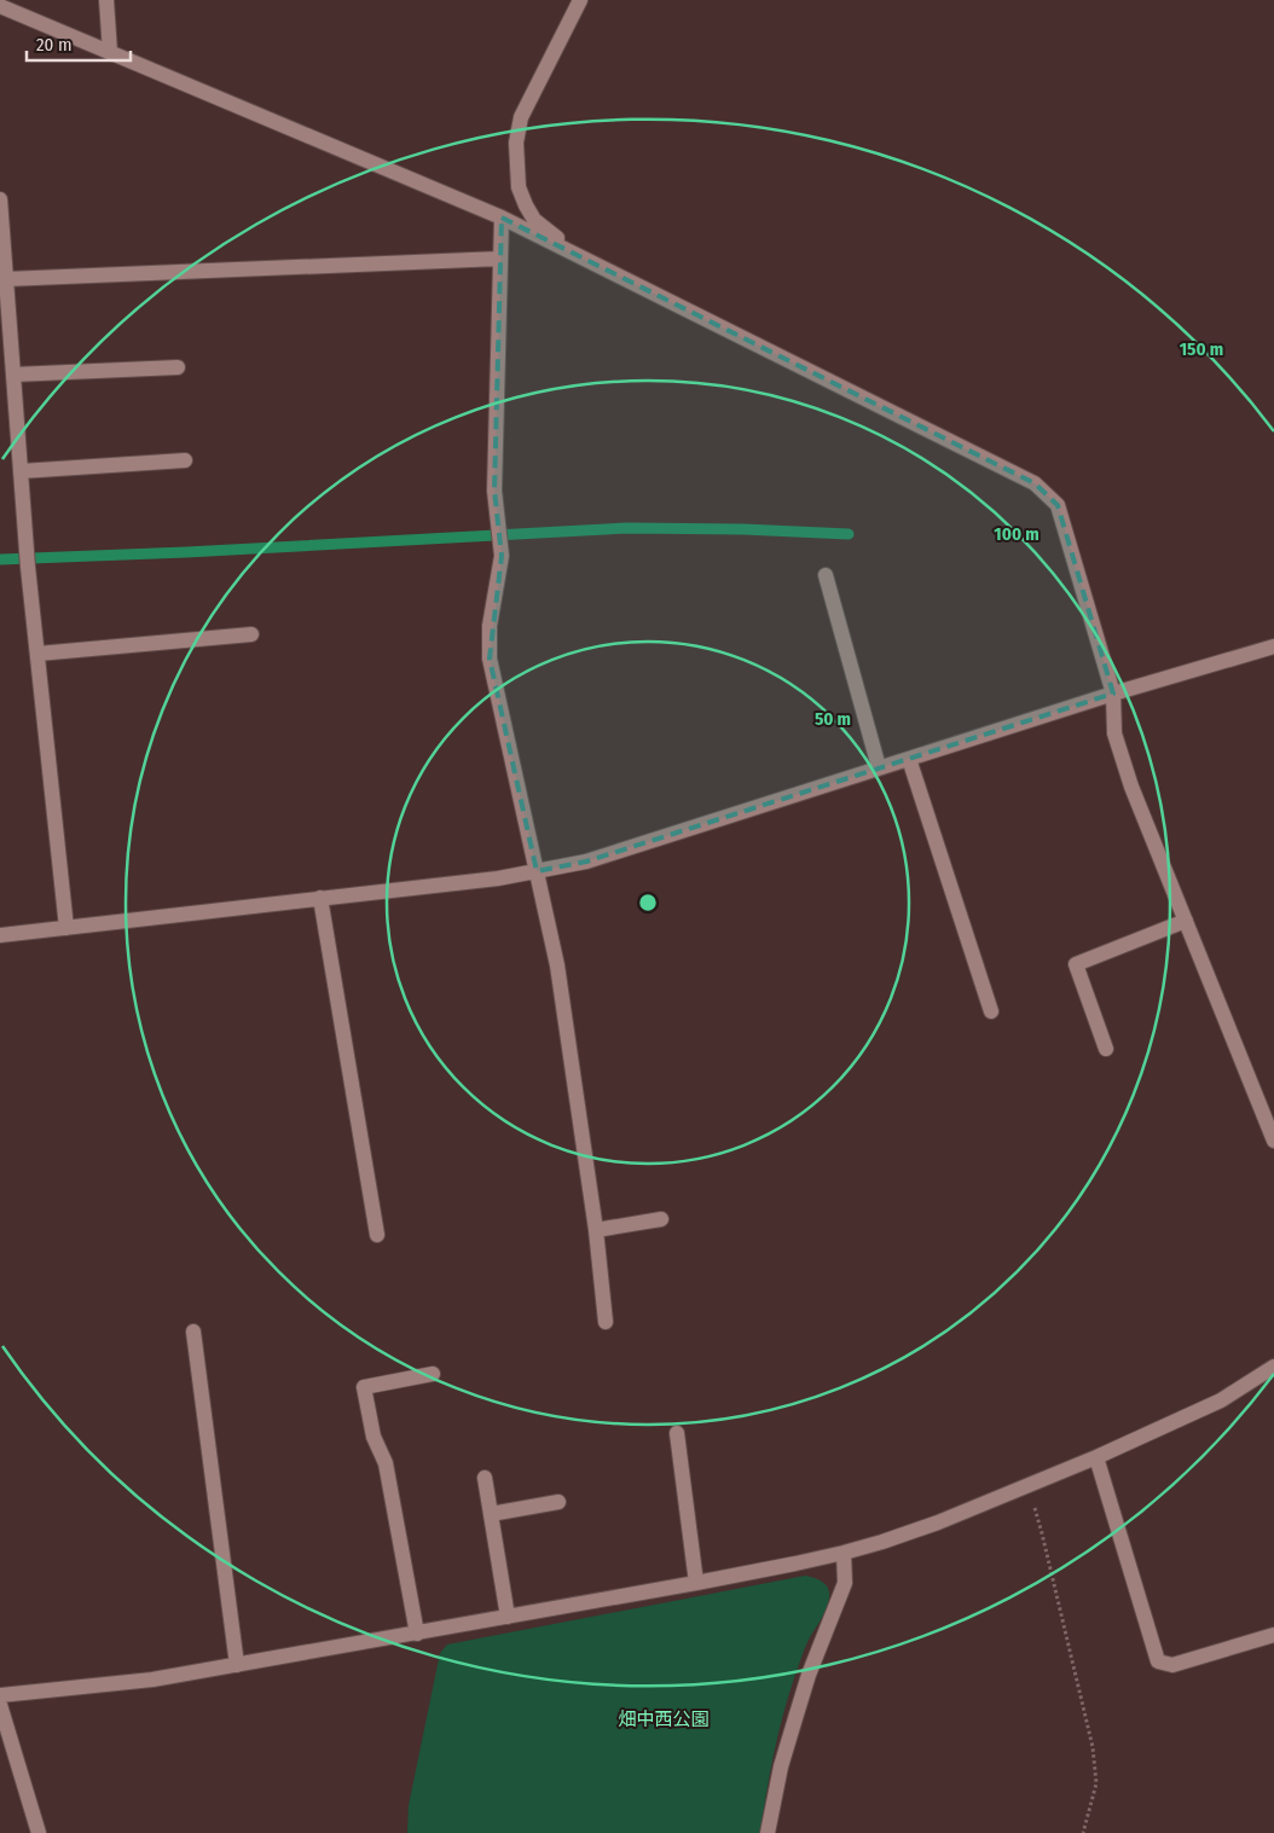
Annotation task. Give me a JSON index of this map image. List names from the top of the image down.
{
  "parks": ["畑中西公園"],
  "scale_bar": "20 m",
  "rings": ["150 m", "100 m", "50 m"]
}
